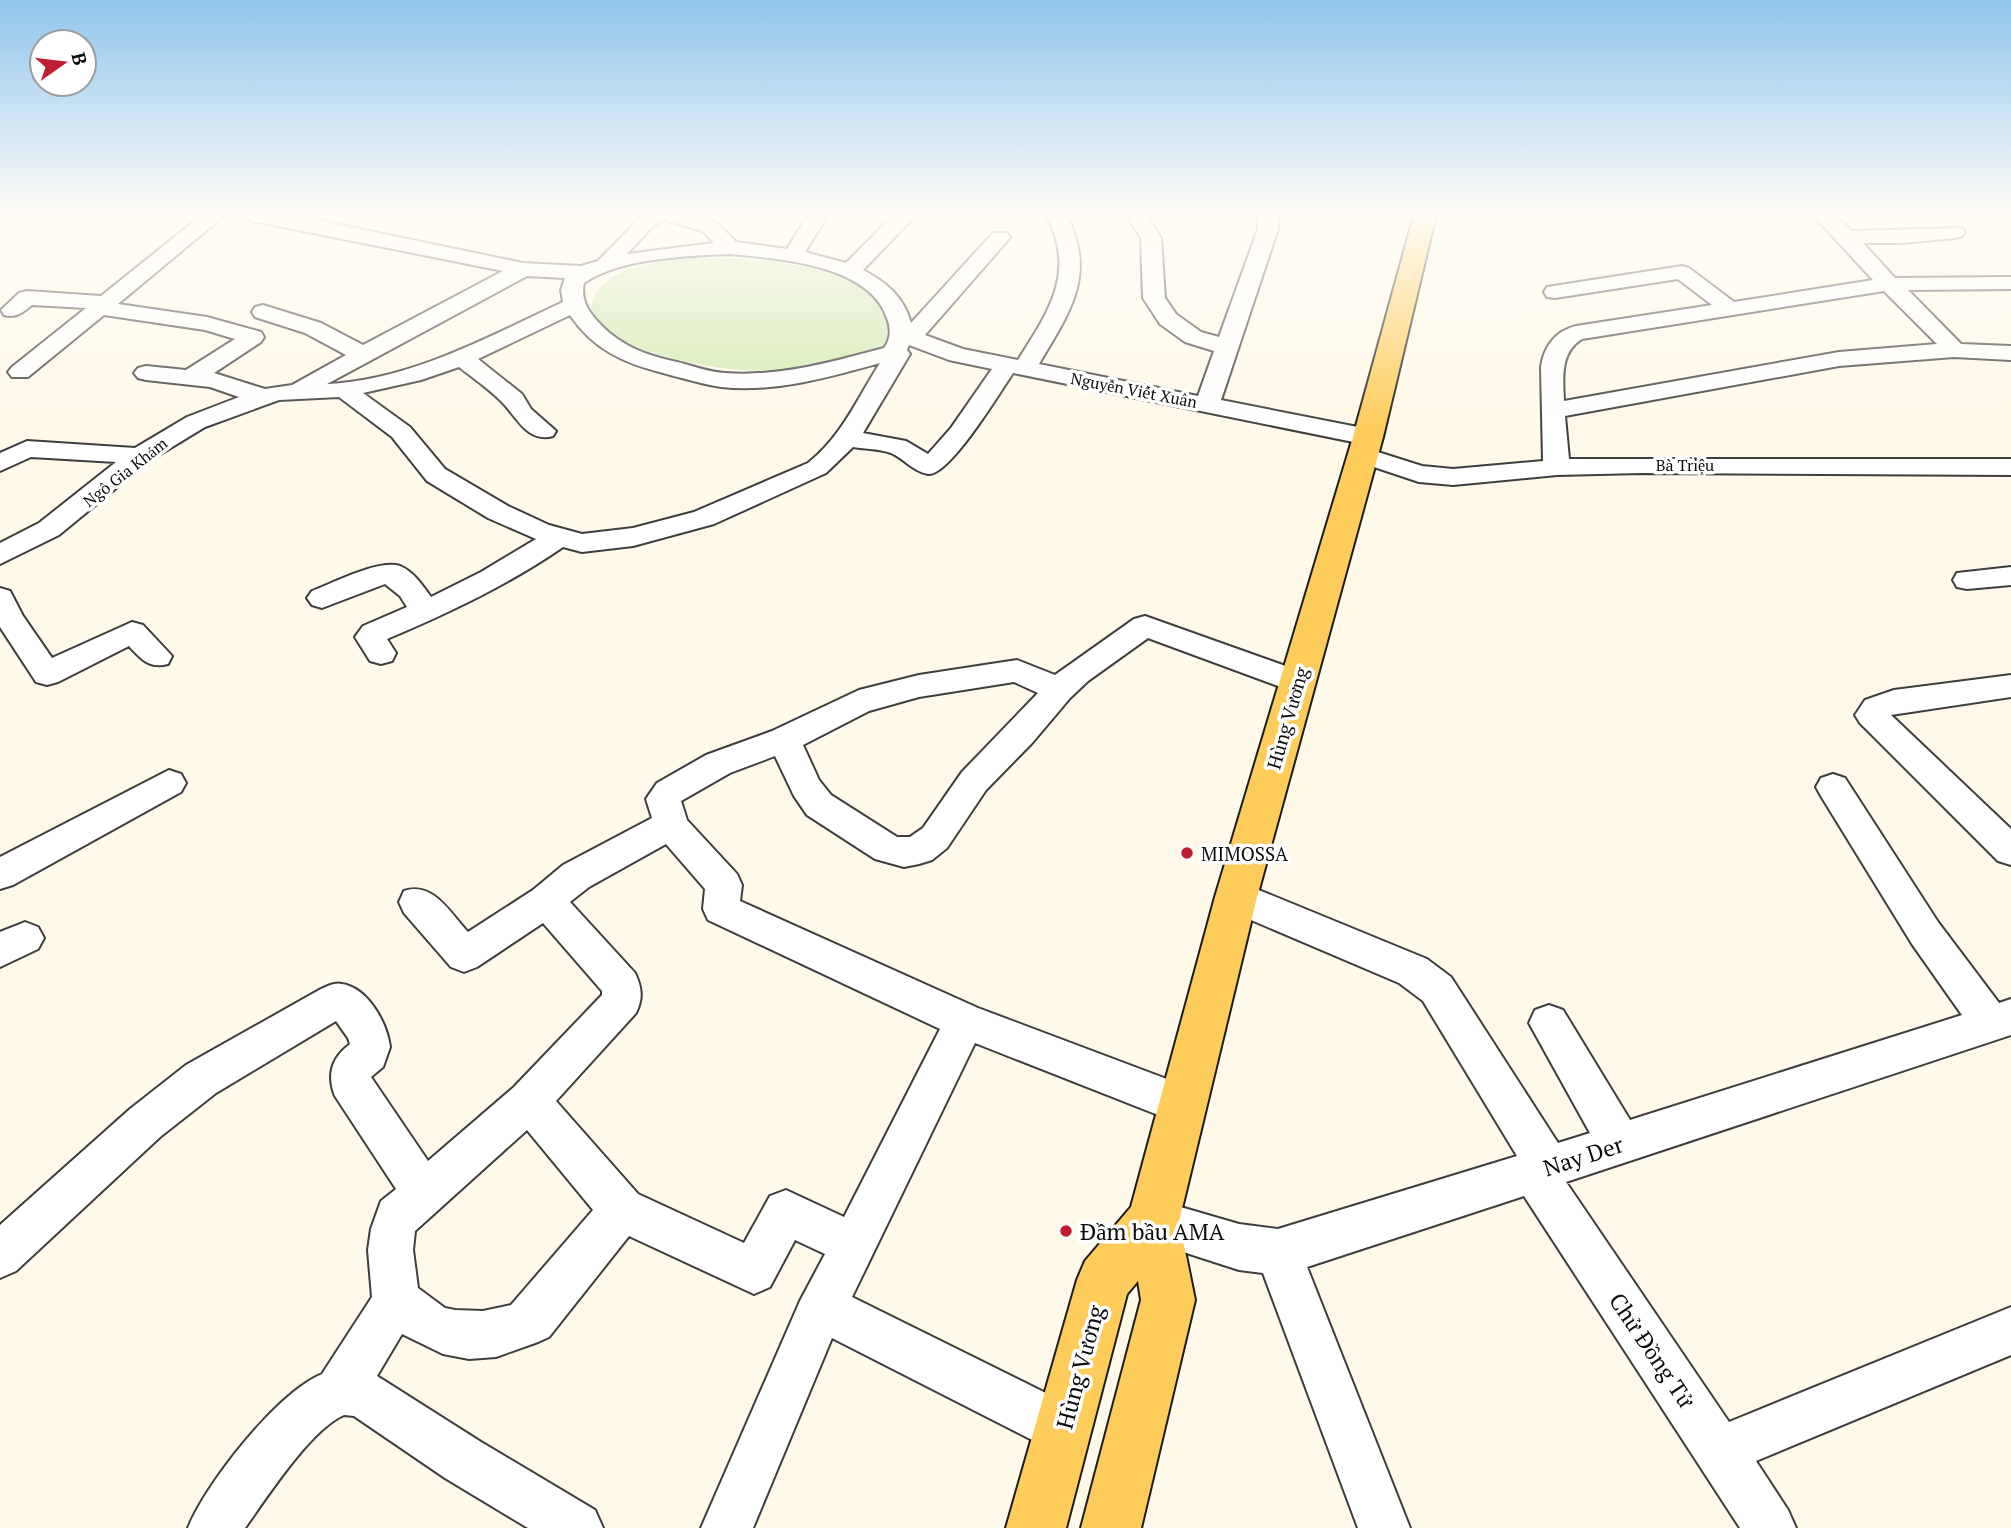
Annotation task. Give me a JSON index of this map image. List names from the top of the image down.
{
  "streets": {
    "main road": ["Hùng Vương"],
    "street": [
      "Nguyễn Viết Xuân",
      "Bà Triệu",
      "Ngô Gia Khảm",
      "Nay Der",
      "Chử Đồng Tử"
    ]
  },
  "crossings": [
    ["Nguyễn Viết Xuân", "Bà Triệu"],
    ["Nguyễn Viết Xuân", "Ngô Gia Khảm"],
    ["Nguyễn Viết Xuân", "Hùng Vương"],
    ["Bà Triệu", "Hùng Vương"],
    ["Hùng Vương", "Nay Der"],
    ["Hùng Vương", "Chử Đồng Tử"],
    ["Nay Der", "Chử Đồng Tử"]
  ],
  "places": ["MIMOSSA", "Đầm bầu AMA"],
  "north": "right"
}
